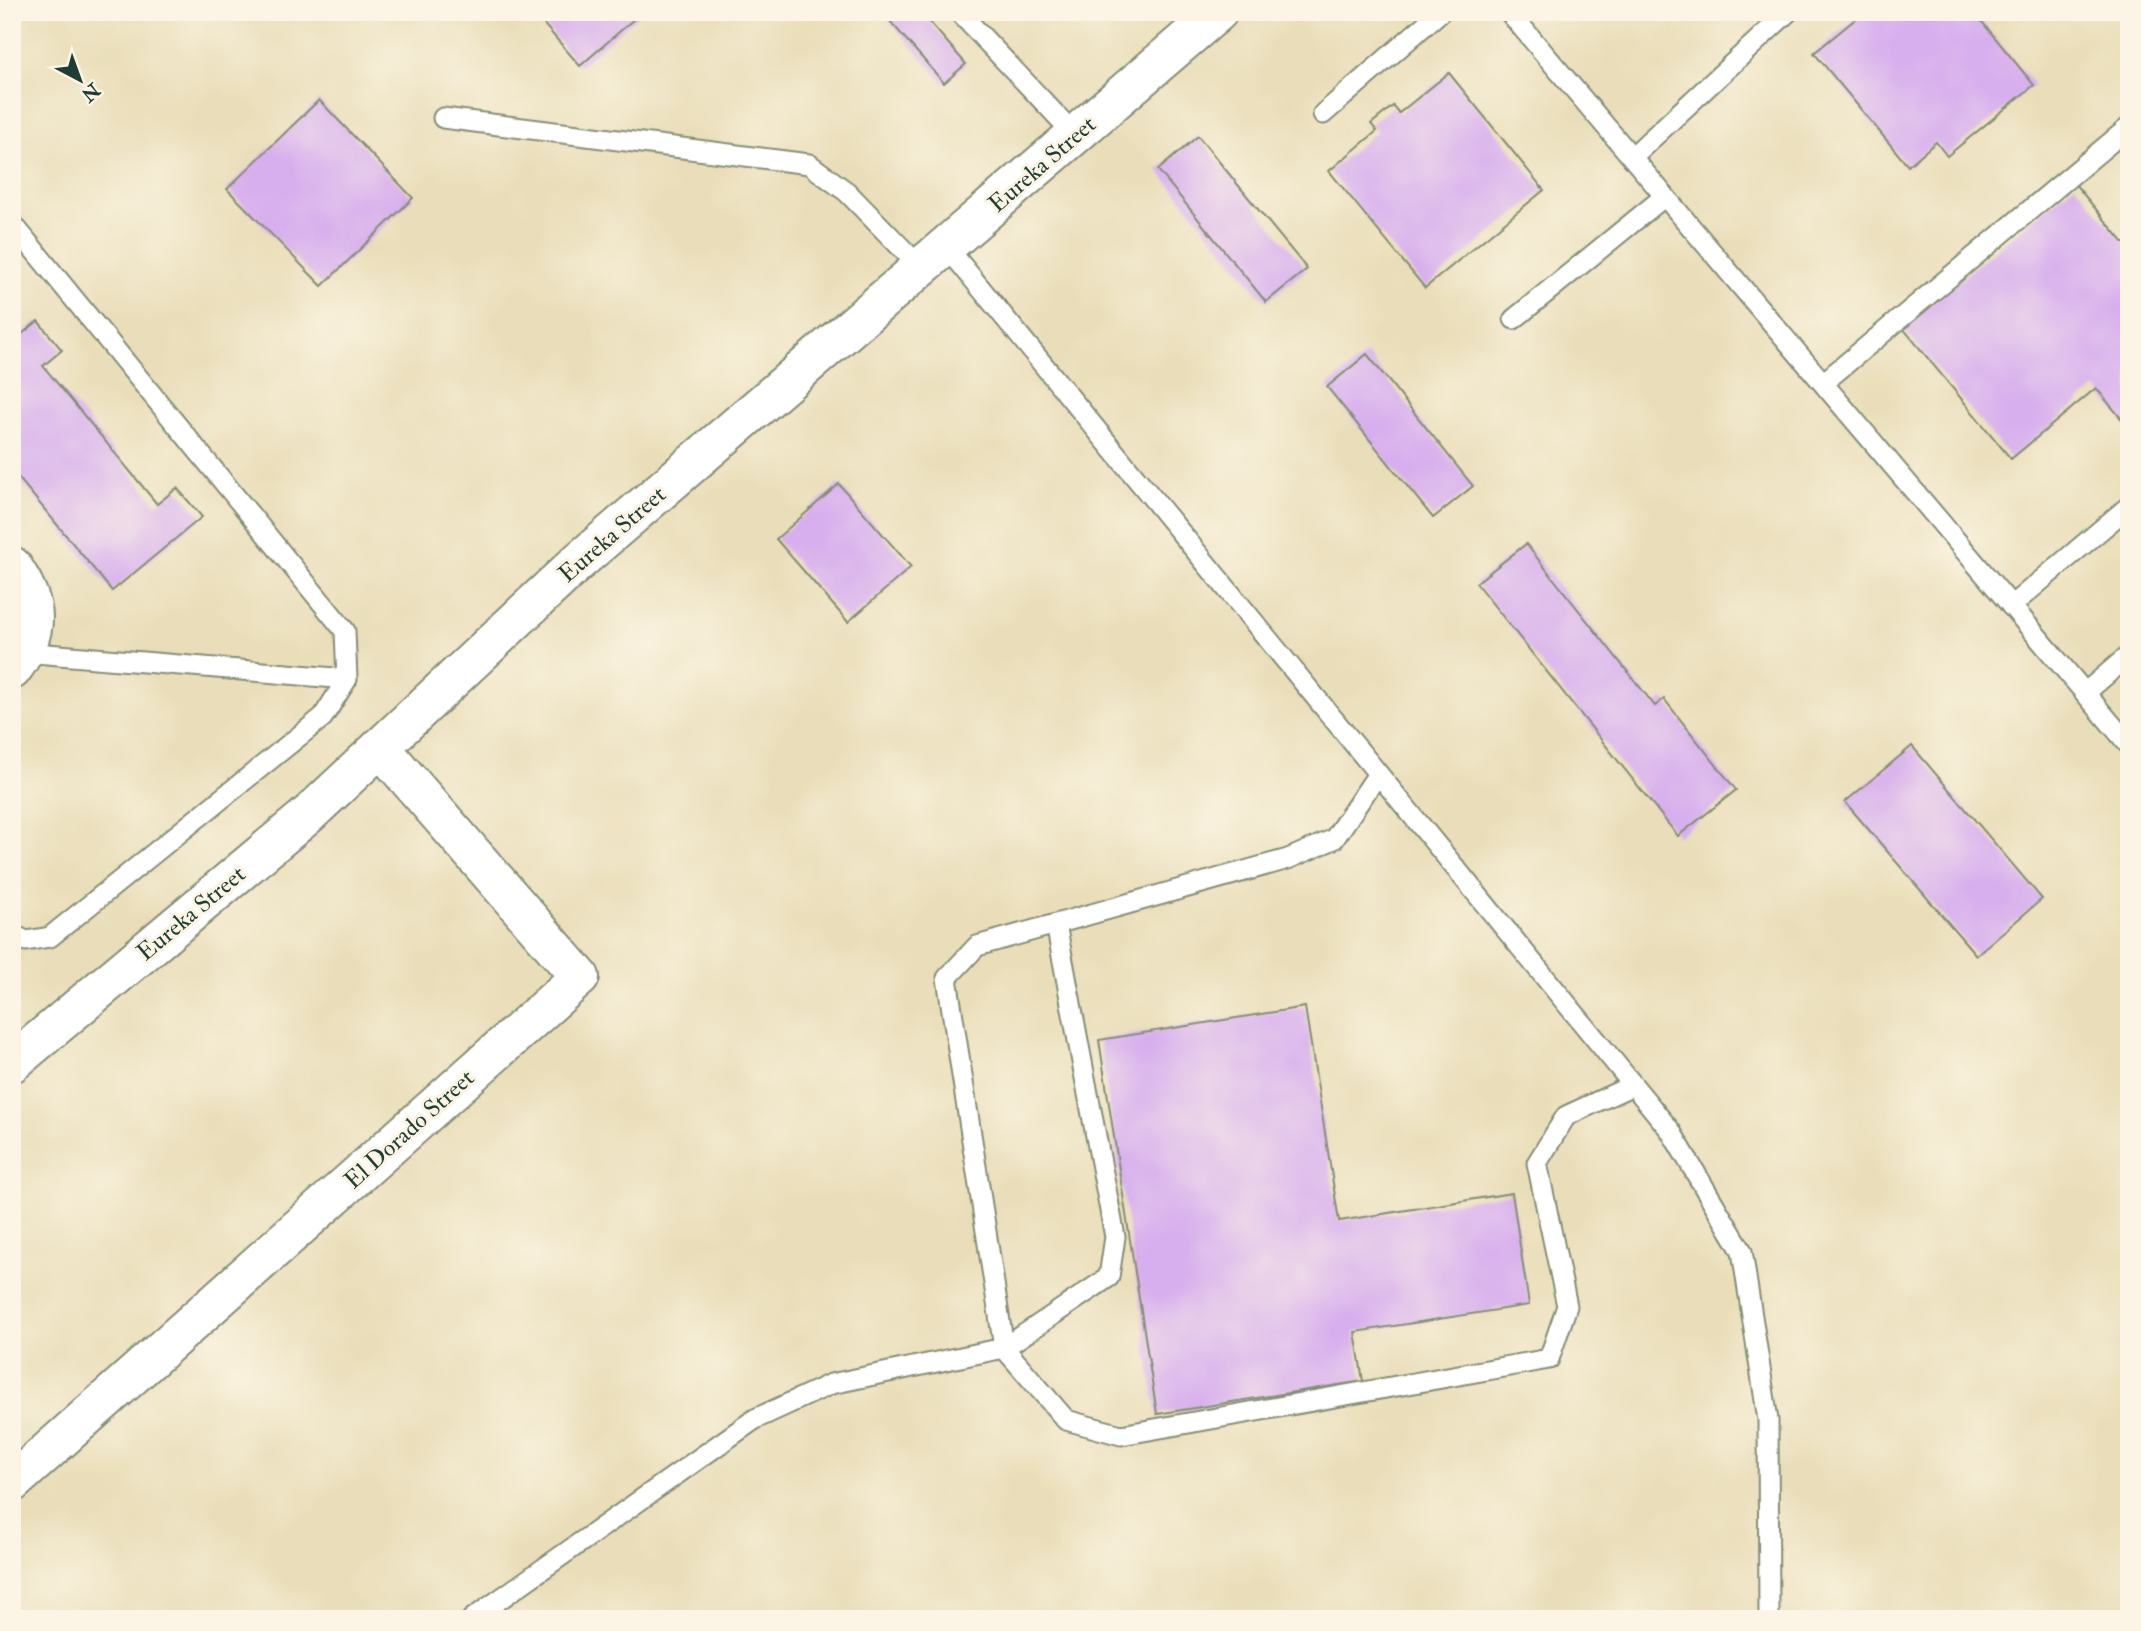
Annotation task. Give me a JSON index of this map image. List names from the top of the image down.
{
  "streets": {
    "street": ["Eureka Street", "El Dorado Street"]
  },
  "crossings": [
    ["Eureka Street", "El Dorado Street"]
  ],
  "north": "bottom right"
}
